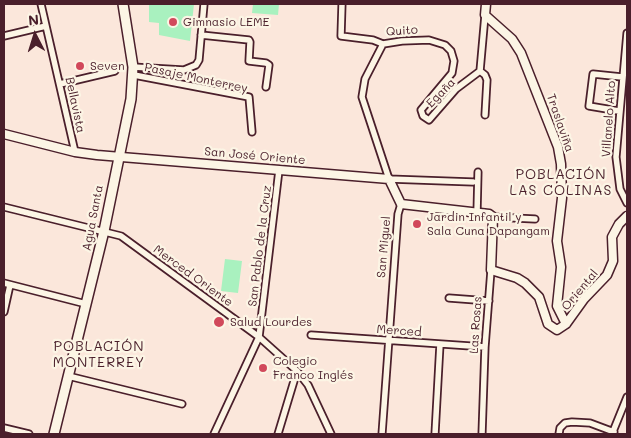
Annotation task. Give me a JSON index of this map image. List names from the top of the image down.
{
  "streets": {
    "main road": ["Agua Santa"],
    "street": [
      "Quito",
      "Pasaje Monterrey",
      "Egaña",
      "Bellavista",
      "Villanelo Alto",
      "Traslaviña",
      "San José Oriente",
      "San Pablo de la Cruz",
      "San Miguel",
      "Merced Oriente",
      "Oriental",
      "Las Rosas",
      "Merced"
    ]
  },
  "crossings": [
    ["Quito", "Egaña"],
    ["Quito", "San Miguel"],
    ["Pasaje Monterrey", "Agua Santa"],
    ["Bellavista", "San José Oriente"],
    ["Traslaviña", "Oriental"],
    ["San José Oriente", "Agua Santa"],
    ["San José Oriente", "San Pablo de la Cruz"],
    ["San José Oriente", "San Miguel"],
    ["Agua Santa", "Merced Oriente"],
    ["San Pablo de la Cruz", "Merced Oriente"],
    ["San Miguel", "Merced"],
    ["Las Rosas", "Merced"]
  ],
  "districts": ["POBLACIÓN LAS COLINAS", "POBLACIÓN MONTERREY"],
  "places": [
    "Gimnasio LEME",
    "Seven",
    "Jardin Infantil y Sala Cuna Dapangam",
    "Salud Lourdes",
    "Colegio Franco Inglés"
  ],
  "north": "top"
}
